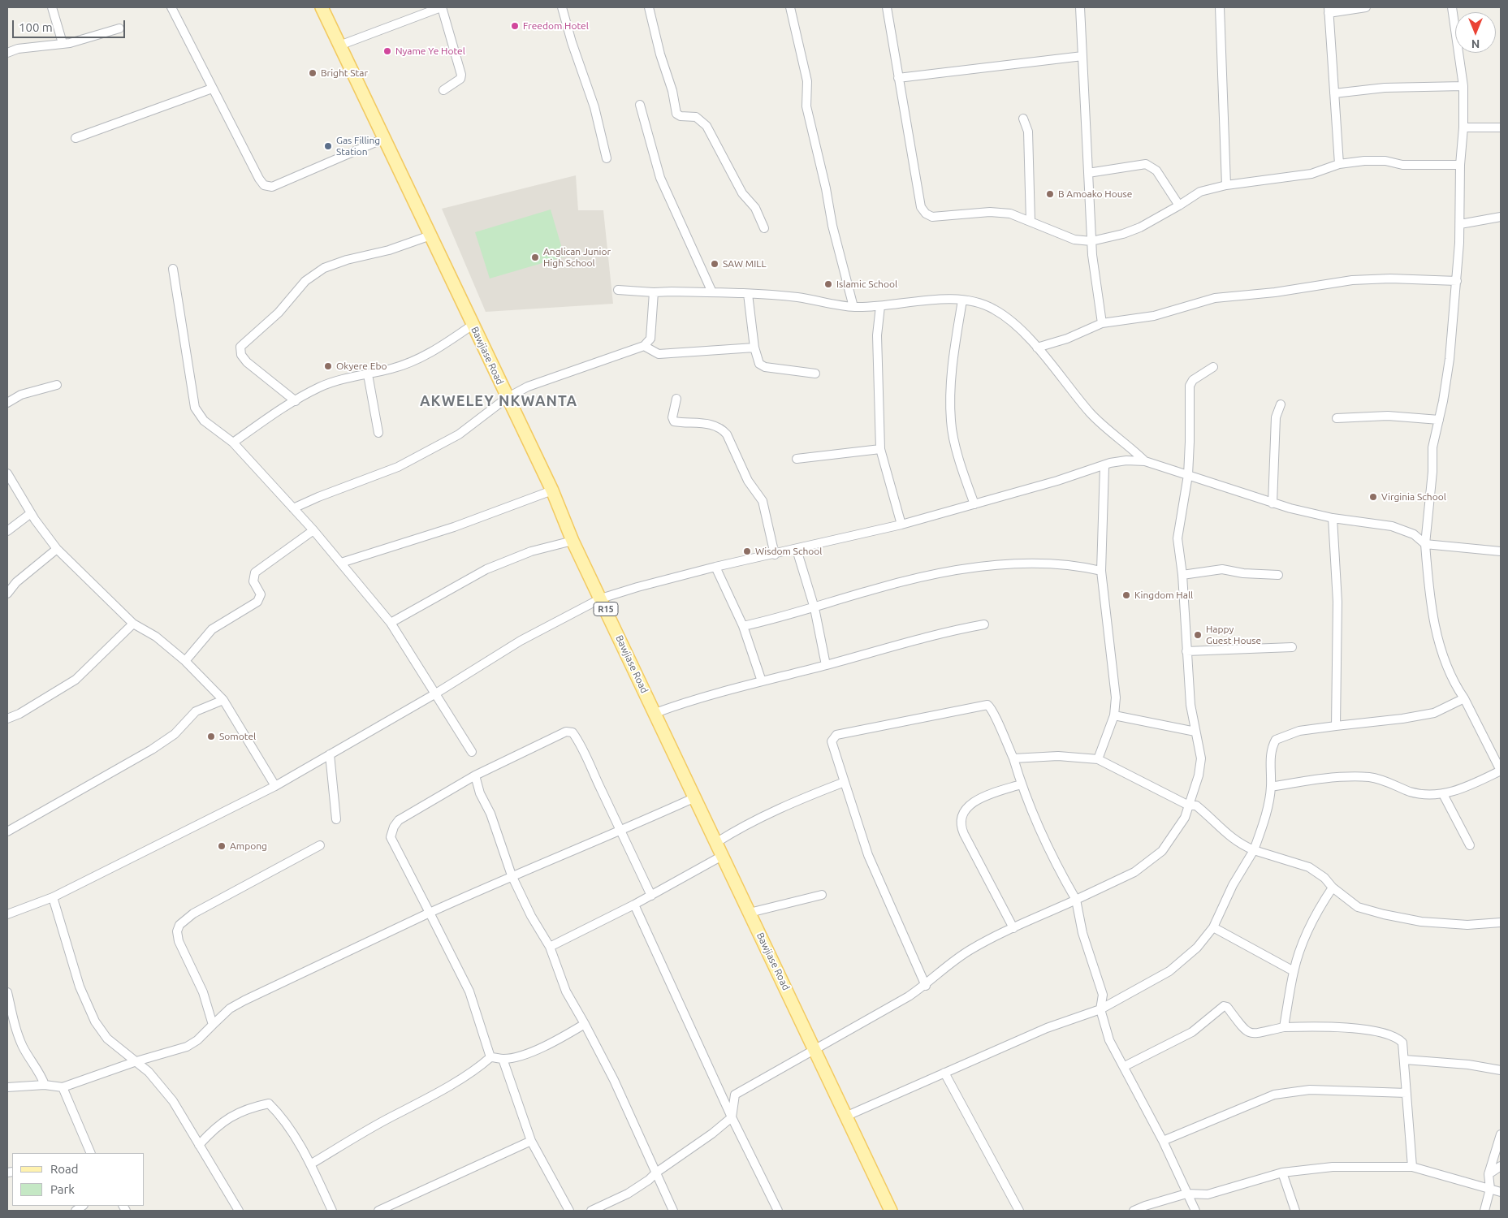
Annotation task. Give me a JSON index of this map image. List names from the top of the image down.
{
  "streets": {
    "main road": ["Bawjiase Road", "R15"]
  },
  "districts": ["AKWELEY NKWANTA"],
  "places": [
    "Freedom Hotel",
    "Nyame Ye Hotel",
    "Bright Star",
    "Gas Filling Station",
    "B Amoako House",
    "Anglican Junior High School",
    "SAW MILL",
    "Islamic School",
    "Okyere Ebo",
    "Virginia School",
    "Wisdom School",
    "Kingdom Hall",
    "Happy Guest House",
    "Somotel",
    "Ampong"
  ],
  "legend": ["Road", "Park"],
  "scale_bar": "100 m",
  "north": "bottom"
}
